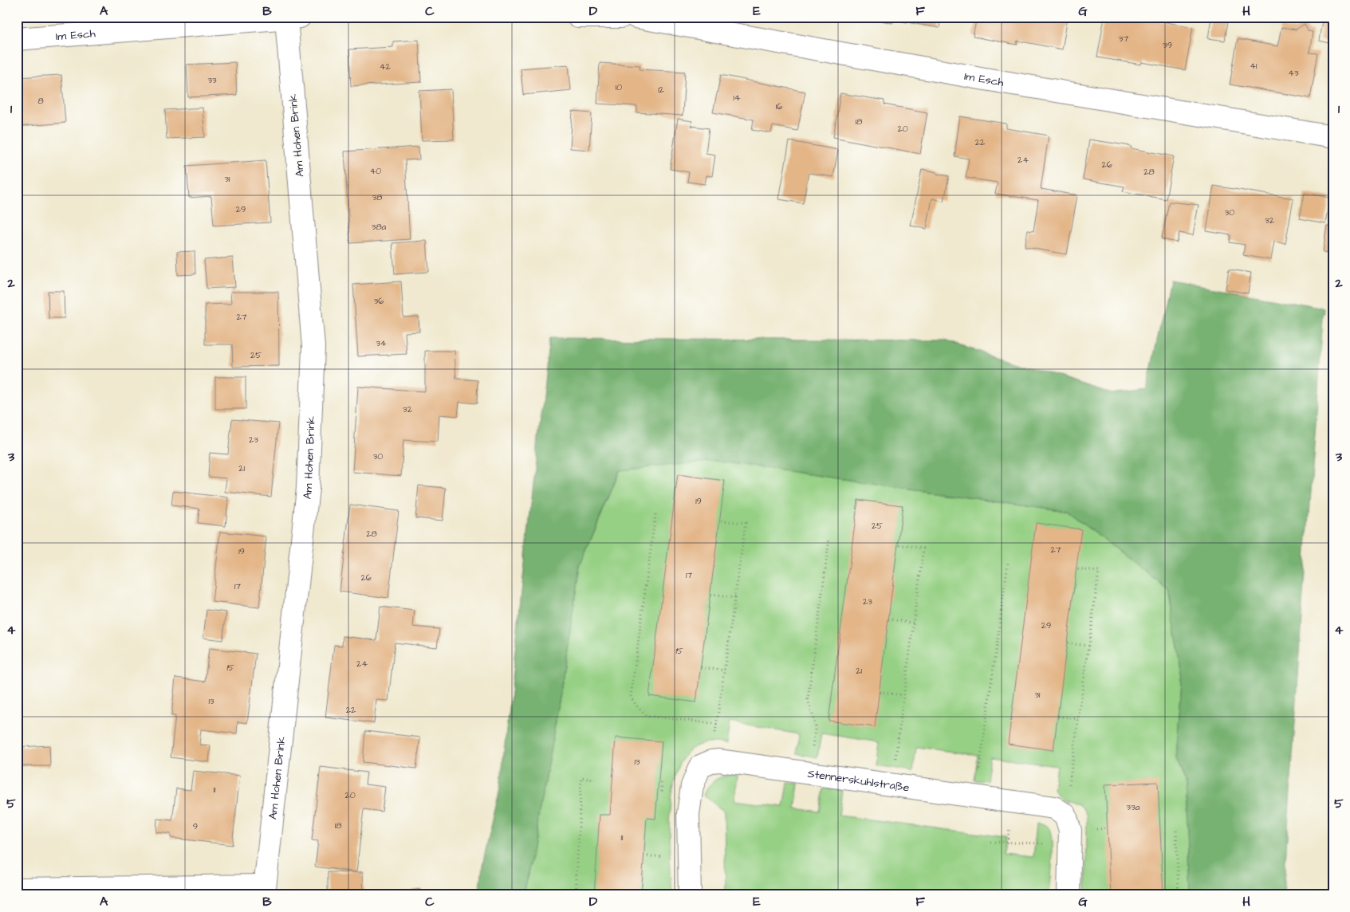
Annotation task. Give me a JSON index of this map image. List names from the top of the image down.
{
  "streets": {
    "street": ["Im Esch", "Am Hohen Brink", "Stennerskuhlstraße"]
  },
  "crossings": [
    ["Im Esch", "Am Hohen Brink"]
  ],
  "house_numbers": [
    "37",
    "39",
    "41",
    "42",
    "43",
    "33",
    "10",
    "12",
    "14",
    "8",
    "16",
    "18",
    "20",
    "22",
    "24",
    "26",
    "40",
    "28",
    "31",
    "38",
    "29",
    "30",
    "32",
    "38a",
    "36",
    "27",
    "34",
    "25",
    "32",
    "23",
    "30",
    "21",
    "19",
    "25",
    "28",
    "27",
    "19",
    "17",
    "26",
    "17",
    "23",
    "29",
    "15",
    "24",
    "15",
    "21",
    "31",
    "13",
    "22",
    "13",
    "11",
    "20",
    "33a",
    "18",
    "9",
    "11"
  ],
  "grid": {
    "columns": [
      "A",
      "B",
      "C",
      "D",
      "E",
      "F",
      "G",
      "H"
    ],
    "rows": [
      "1",
      "2",
      "3",
      "4",
      "5"
    ]
  }
}
